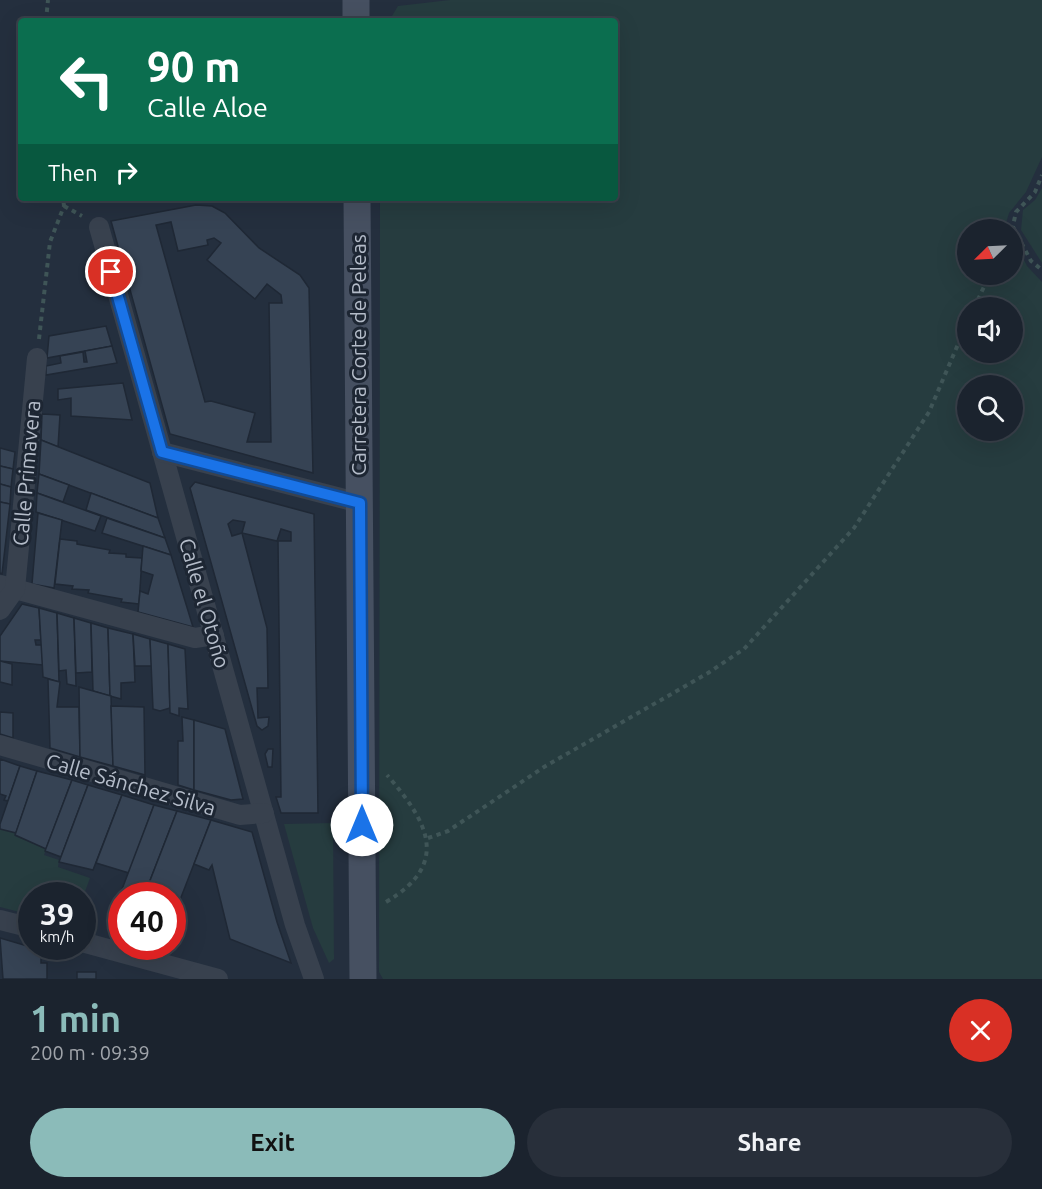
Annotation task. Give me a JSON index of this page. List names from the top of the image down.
{
  "streets": {
    "street": [
      "Carretera Corte de Peleas",
      "Calle Primavera",
      "Calle el Otoño",
      "Calle Sánchez Silva"
    ]
  },
  "crossings": [
    ["Calle el Otoño", "Calle Sánchez Silva"]
  ],
  "north": "bottom left",
  "page": {
    "turn": ["90 m", "Calle Aloe"],
    "then": "Then",
    "speed": "39 km/h",
    "limit": "40",
    "heading": ["1 min", "200 m · 09:39"],
    "buttons": ["Exit", "Share"]
  }
}
